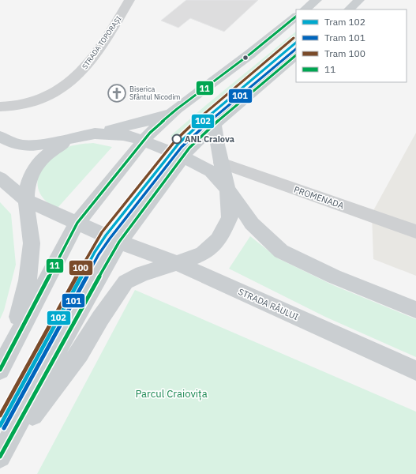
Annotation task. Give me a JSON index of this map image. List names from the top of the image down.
{
  "streets": {
    "main road": ["STRADA RÂULUI"],
    "street": ["STRADA TOPORAȘI", "PROMENADA"]
  },
  "parks": ["Parcul Craiovița"],
  "places": {
    "church": ["Biserica Sfântul Nicodim"],
    "other": ["ANL Craiova"]
  },
  "lines": [
    "transit line 11",
    "tram line 100",
    "tram line 102",
    "tram line 101"
  ],
  "legend": [
    "Tram 102",
    "Tram 101",
    "Tram 100",
    "11"
  ]
}
